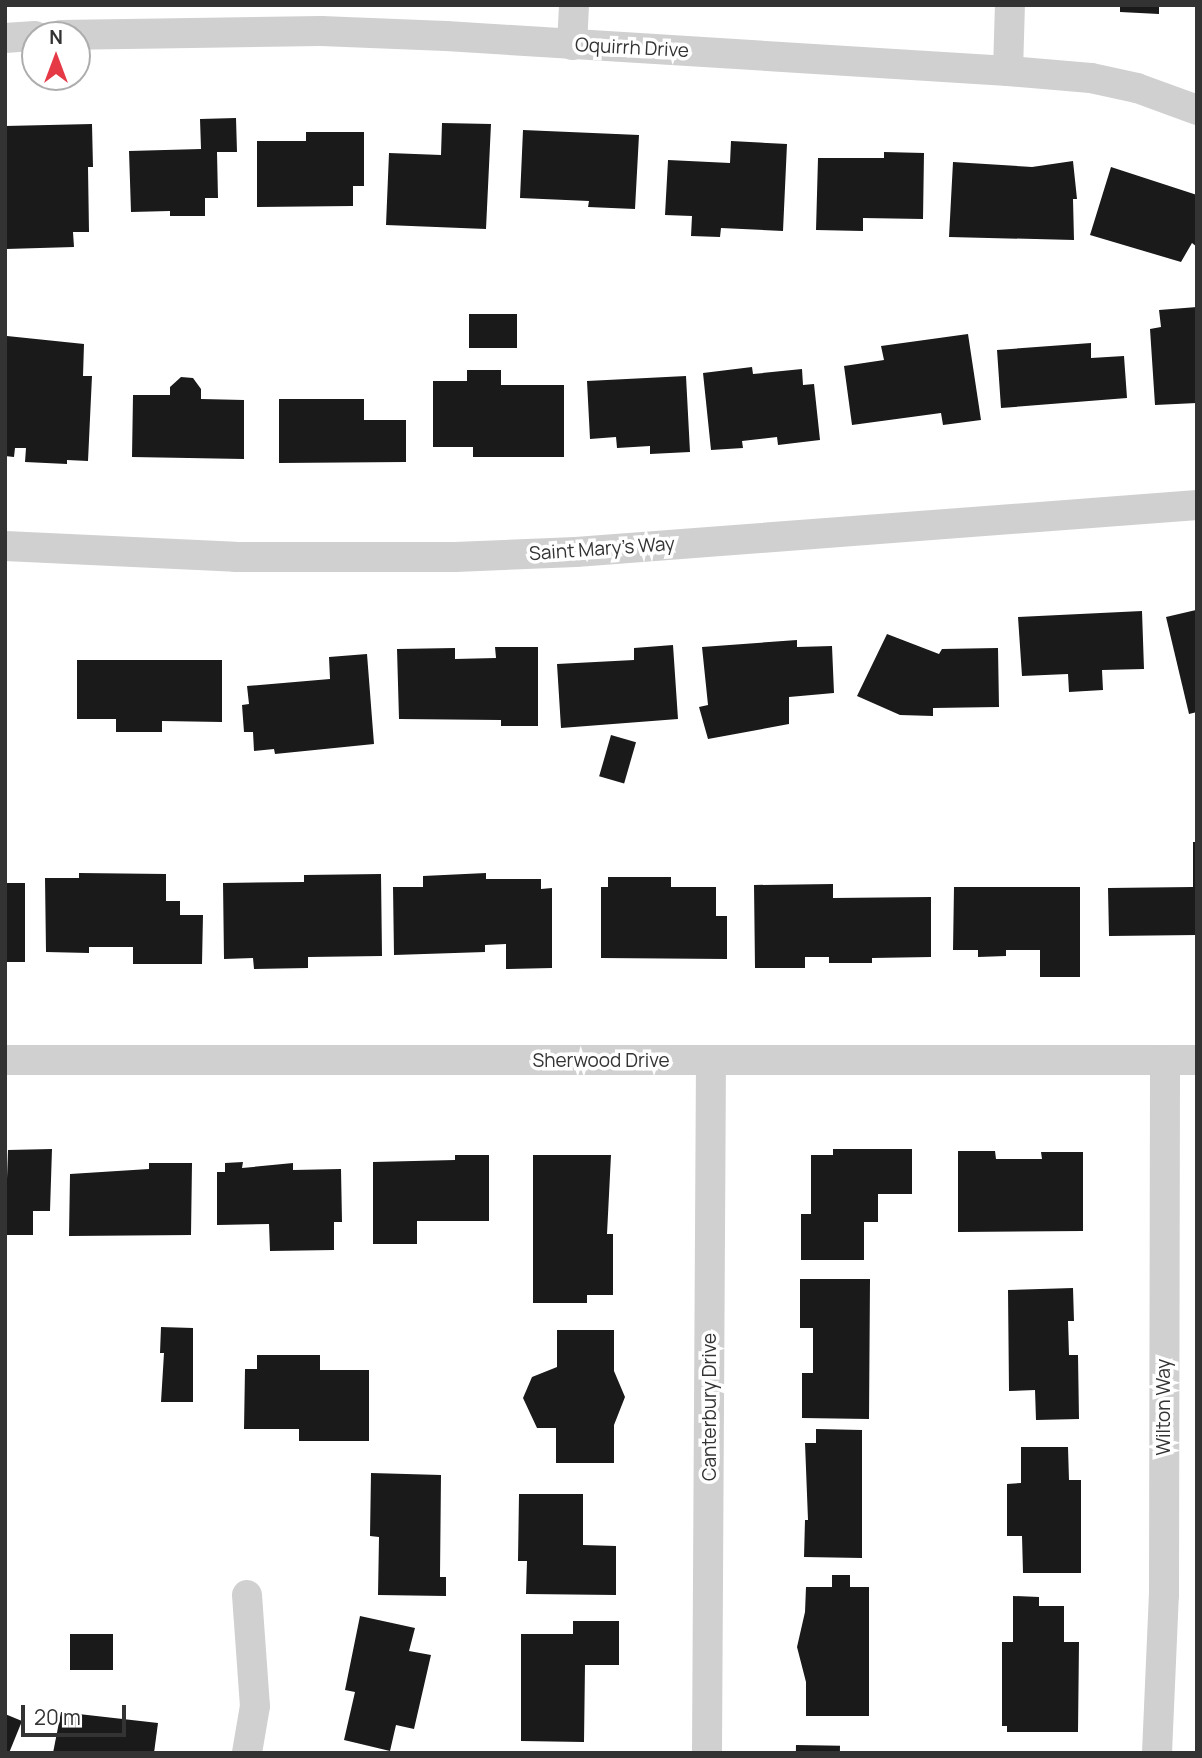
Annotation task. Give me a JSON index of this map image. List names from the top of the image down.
{
  "streets": {
    "street": [
      "Oquirrh Drive",
      "Saint Mary's Way",
      "Sherwood Drive",
      "Canterbury Drive",
      "Wilton Way"
    ]
  },
  "crossings": [
    ["Sherwood Drive", "Canterbury Drive"],
    ["Sherwood Drive", "Wilton Way"]
  ],
  "scale_bar": "20 m",
  "north": "top"
}
